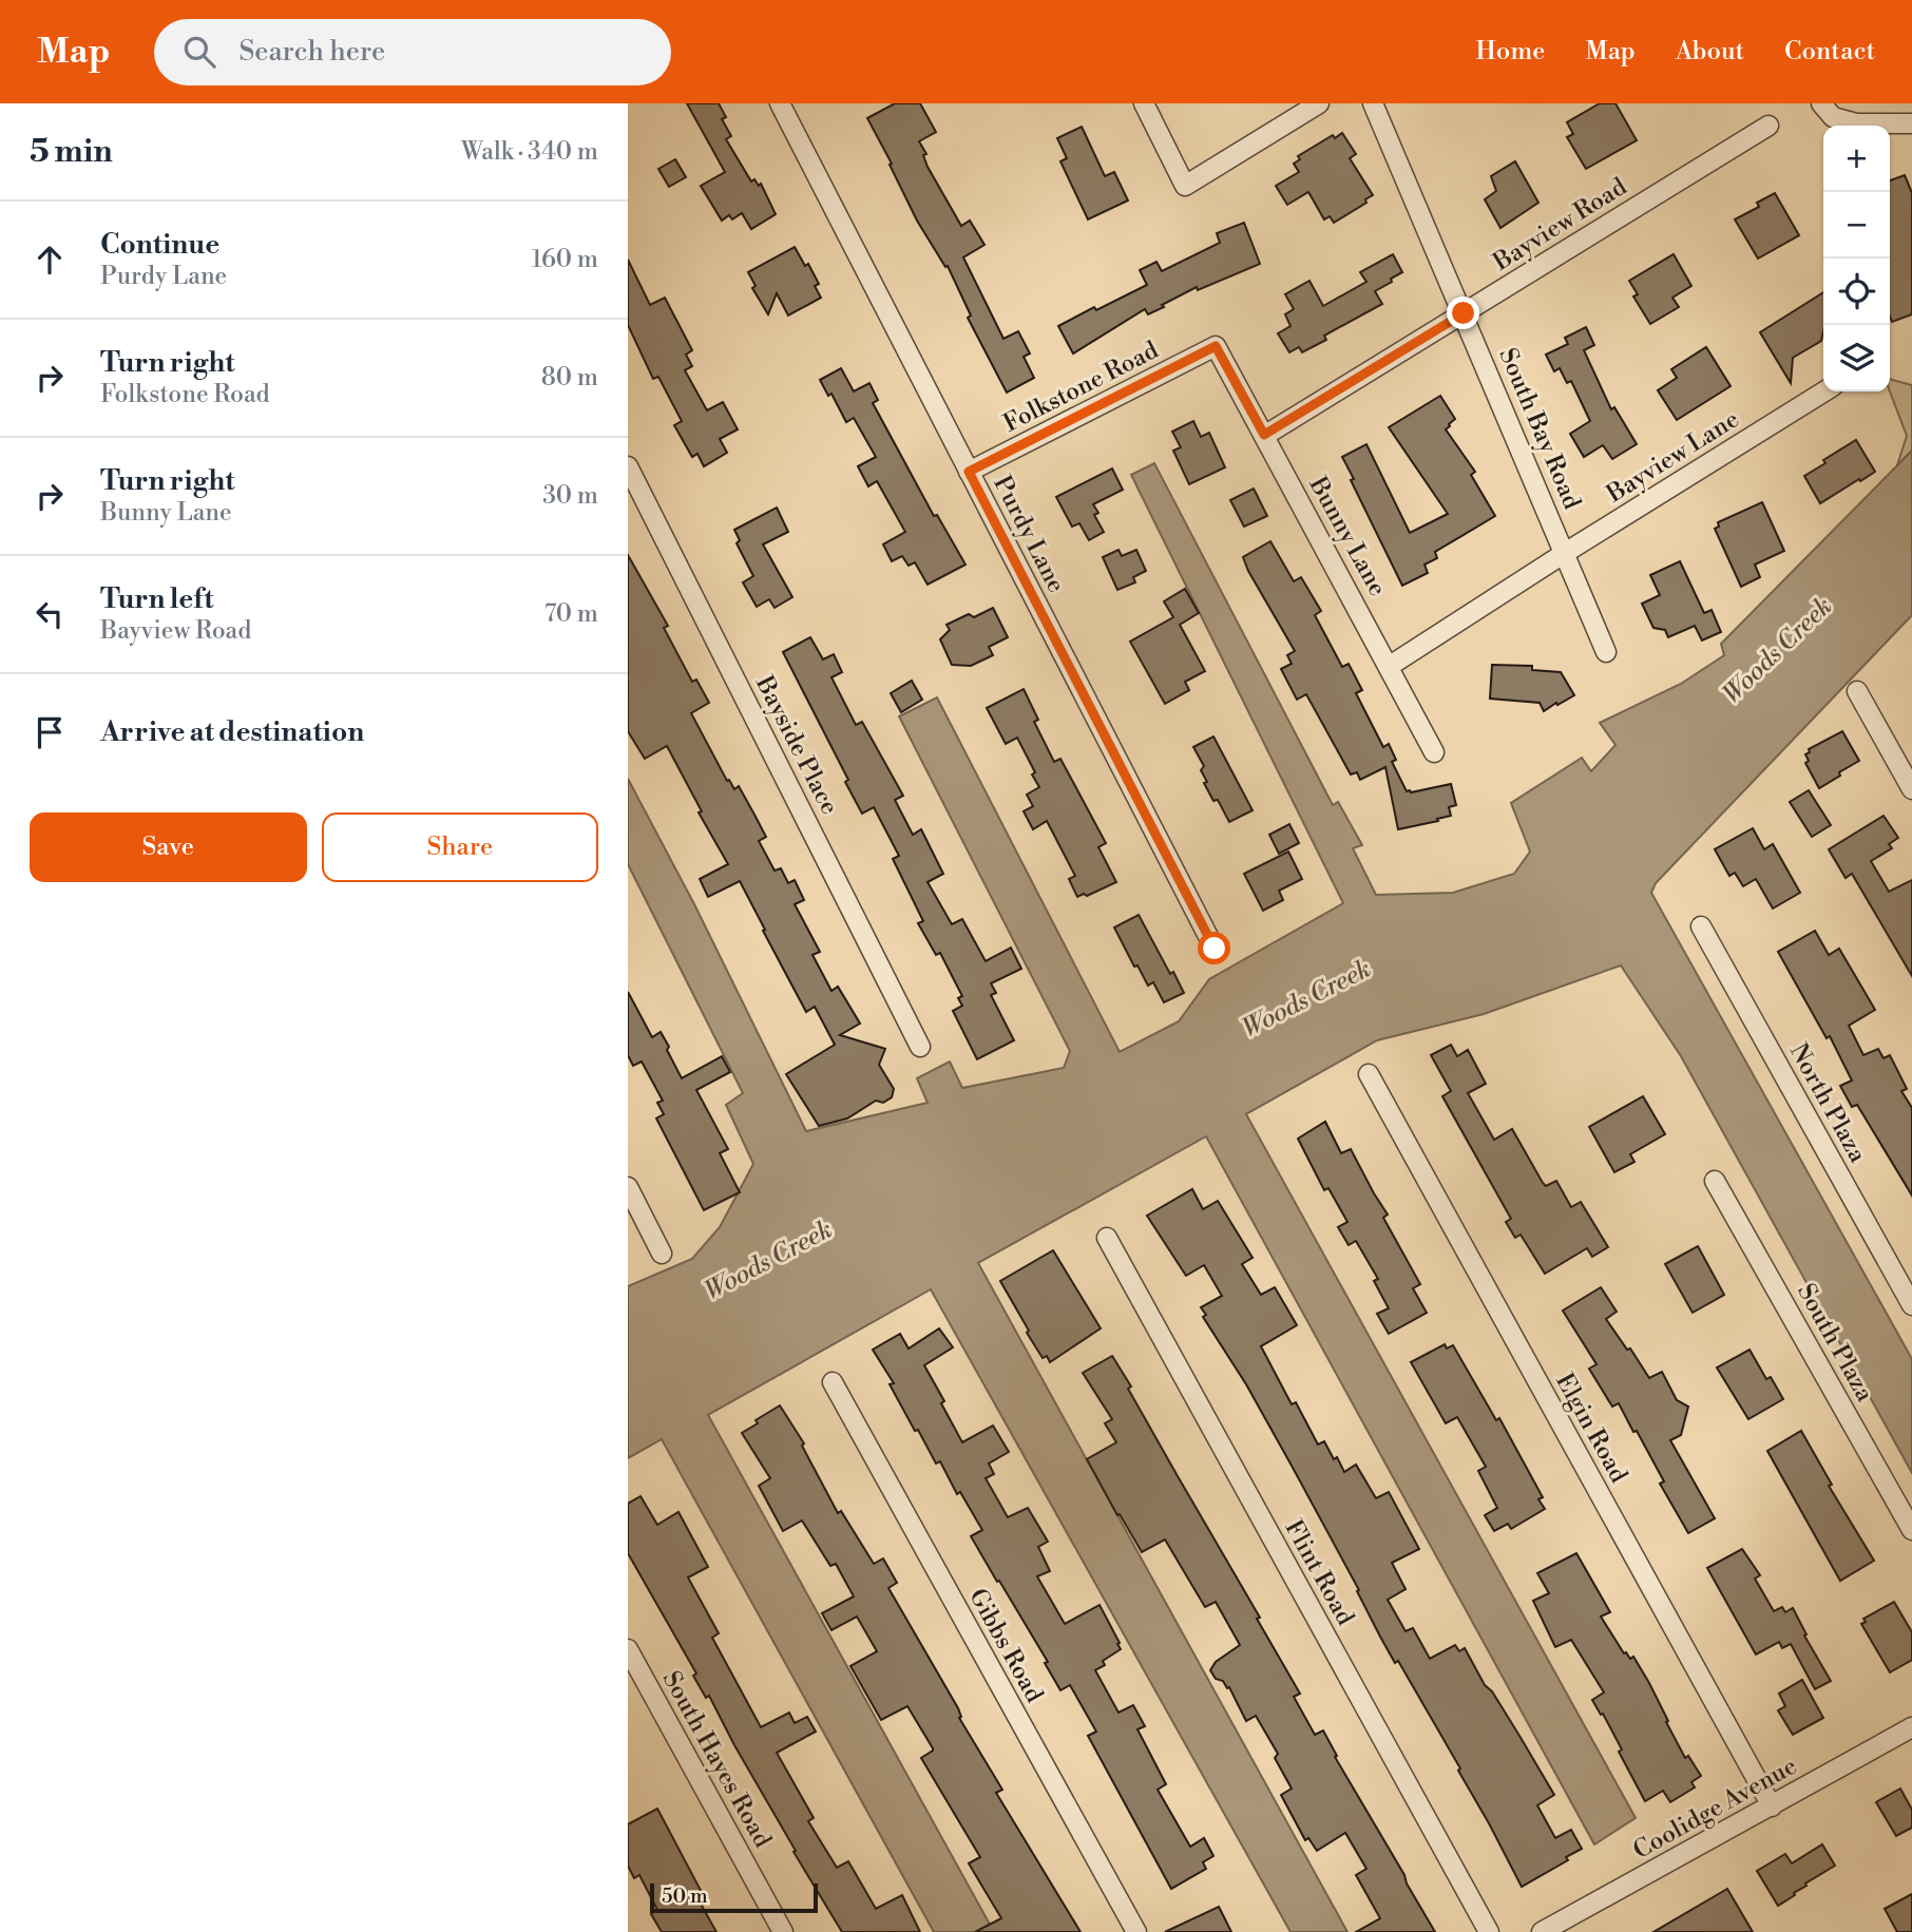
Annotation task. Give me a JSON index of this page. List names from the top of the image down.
{
  "streets": {
    "street": [
      "Bayview Road",
      "Folkstone Road",
      "South Bay Road",
      "Bayview Lane",
      "Purdy Lane",
      "Bunny Lane",
      "Bayside Place",
      "North Plaza",
      "South Plaza",
      "Elgin Road",
      "Flint Road",
      "Gibbs Road",
      "South Hayes Road",
      "Coolidge Avenue"
    ]
  },
  "crossings": [
    ["Bayview Road", "South Bay Road"],
    ["Bayview Road", "Bunny Lane"],
    ["Folkstone Road", "Purdy Lane"],
    ["Folkstone Road", "Bunny Lane"],
    ["South Bay Road", "Bayview Lane"],
    ["Bayview Lane", "Bunny Lane"],
    ["Elgin Road", "Coolidge Avenue"]
  ],
  "water": ["Woods Creek"],
  "scale_bar": "50 m",
  "page": {
    "header": "Map",
    "search": "Search here",
    "nav": [
      "Home",
      "Map",
      "About",
      "Contact"
    ],
    "heading": ["5 min", "Walk · 340 m"],
    "map_buttons": ["+", "−"],
    "list": [
      ["Continue", "Purdy Lane", "160 m"],
      ["Turn right", "Folkstone Road", "80 m"],
      ["Turn right", "Bunny Lane", "30 m"],
      ["Turn left", "Bayview Road", "70 m"],
      "Arrive at destination"
    ],
    "buttons": ["Save", "Share"],
    "scale": "50 m"
  }
}
